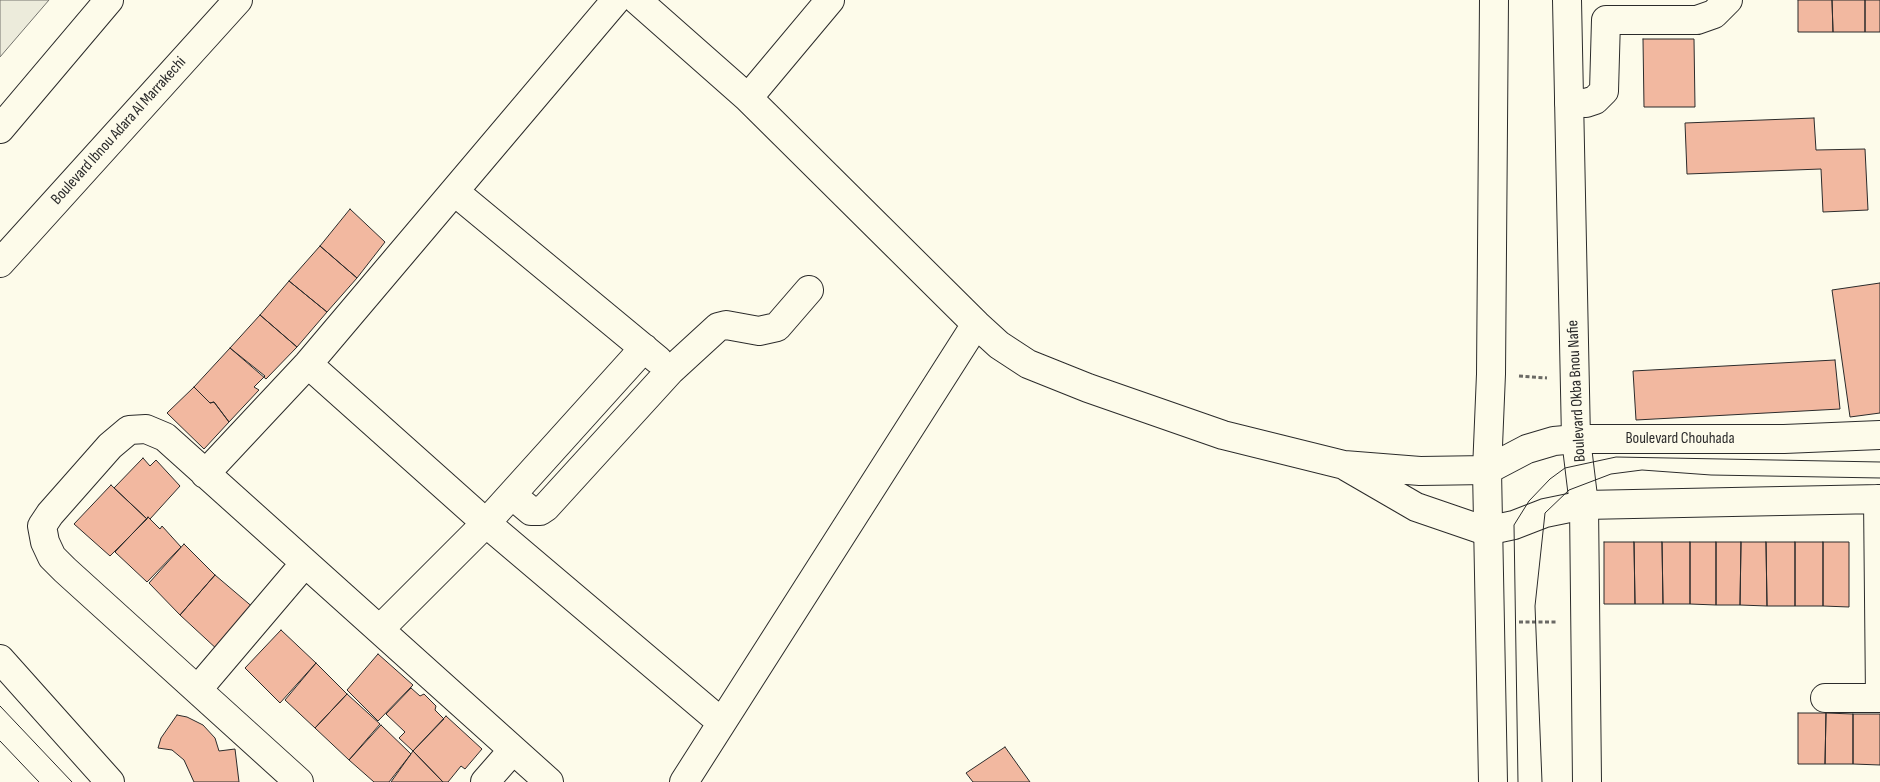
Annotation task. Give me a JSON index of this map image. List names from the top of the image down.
{
  "streets": {
    "street": ["Boulevard Ibnou Adara Al Marrakechi", "Boulevard Okba Bnou Nafie", "Boulevard Chouhada"]
  },
  "crossings": [
    ["Boulevard Okba Bnou Nafie", "Boulevard Chouhada"]
  ]
}
